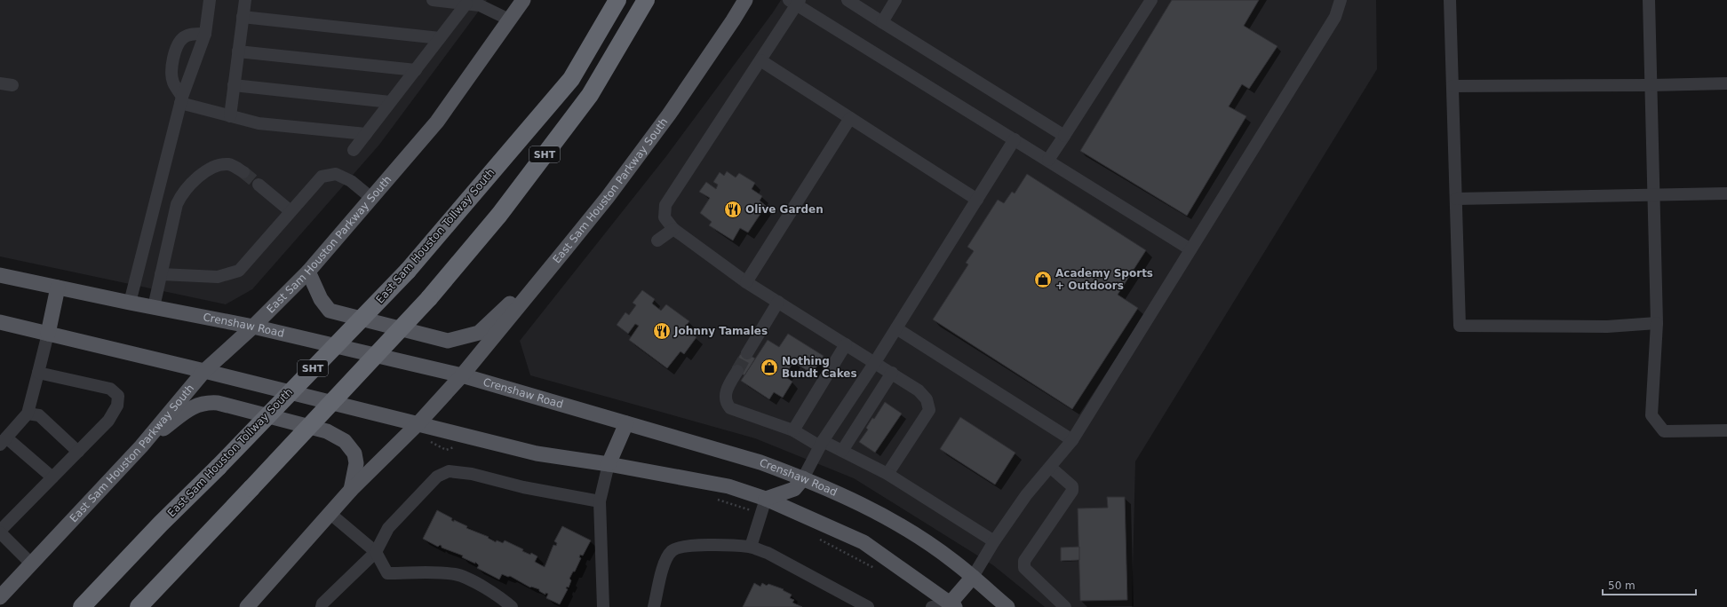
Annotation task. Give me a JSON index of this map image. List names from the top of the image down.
{
  "streets": {
    "highway": ["SHT", "East Sam Houston Tollway South"],
    "main road": ["East Sam Houston Parkway South", "Crenshaw Road"]
  },
  "crossings": [
    ["East Sam Houston Parkway South", "Crenshaw Road"]
  ],
  "places": {
    "restaurant": ["Olive Garden", "Johnny Tamales"],
    "shop": ["Academy Sports + Outdoors", "Nothing Bundt Cakes"]
  },
  "scale_bar": "50 m"
}
